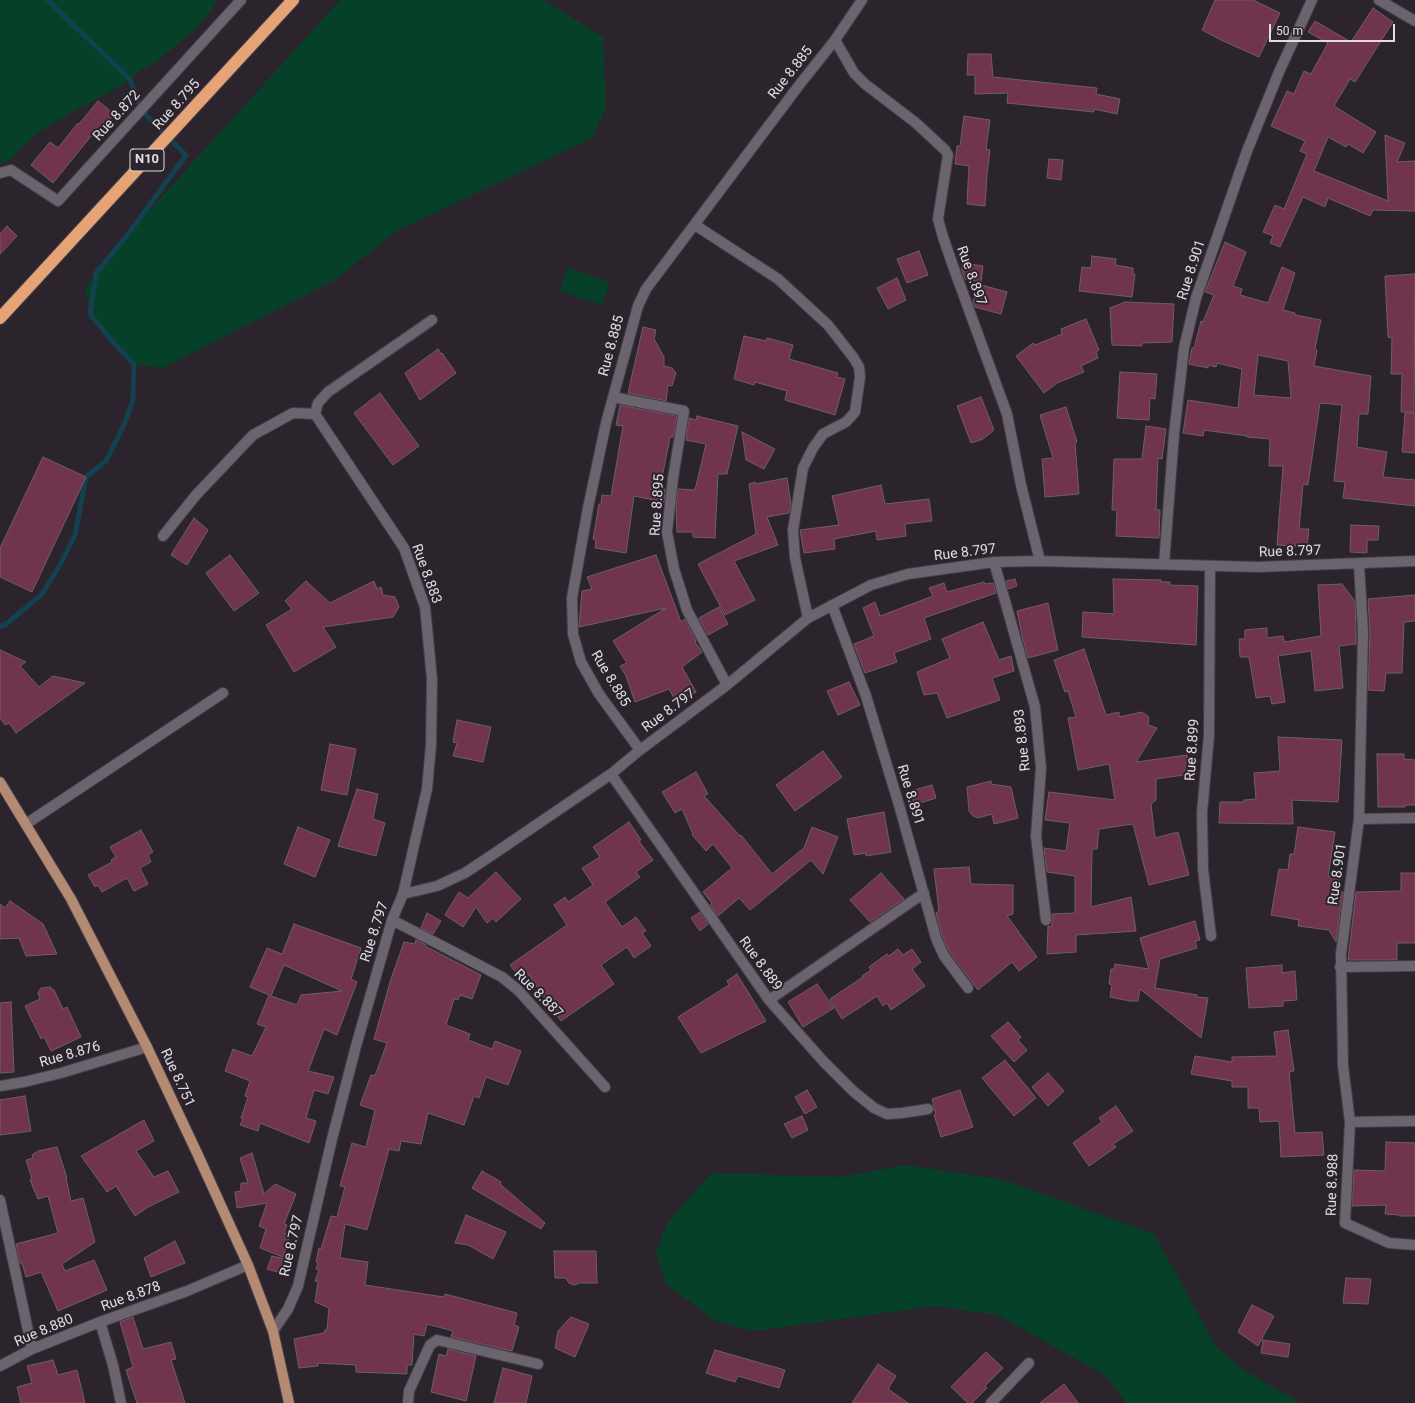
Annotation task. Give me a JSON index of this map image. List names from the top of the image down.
{
  "streets": {
    "highway": ["Rue 8.795", "N10"],
    "main road": ["Rue 8.751"],
    "street": [
      "Rue 8.885",
      "Rue 8.872",
      "Rue 8.901",
      "Rue 8.897",
      "Rue 8.895",
      "Rue 8.797",
      "Rue 8.883",
      "Rue 8.893",
      "Rue 8.899",
      "Rue 8.891",
      "Rue 8.889",
      "Rue 8.887",
      "Rue 8.876",
      "Rue 8.988",
      "Rue 8.878",
      "Rue 8.880"
    ]
  },
  "crossings": [
    ["Rue 8.885", "Rue 8.897"],
    ["Rue 8.885", "Rue 8.895"],
    ["Rue 8.885", "Rue 8.797"],
    ["Rue 8.901", "Rue 8.797"],
    ["Rue 8.901", "Rue 8.988"],
    ["Rue 8.897", "Rue 8.797"],
    ["Rue 8.895", "Rue 8.797"],
    ["Rue 8.797", "Rue 8.883"],
    ["Rue 8.797", "Rue 8.893"],
    ["Rue 8.797", "Rue 8.899"],
    ["Rue 8.797", "Rue 8.891"],
    ["Rue 8.797", "Rue 8.889"],
    ["Rue 8.797", "Rue 8.887"],
    ["Rue 8.797", "Rue 8.751"],
    ["Rue 8.876", "Rue 8.751"],
    ["Rue 8.751", "Rue 8.878"],
    ["Rue 8.878", "Rue 8.880"]
  ],
  "scale_bar": "50 m"
}
